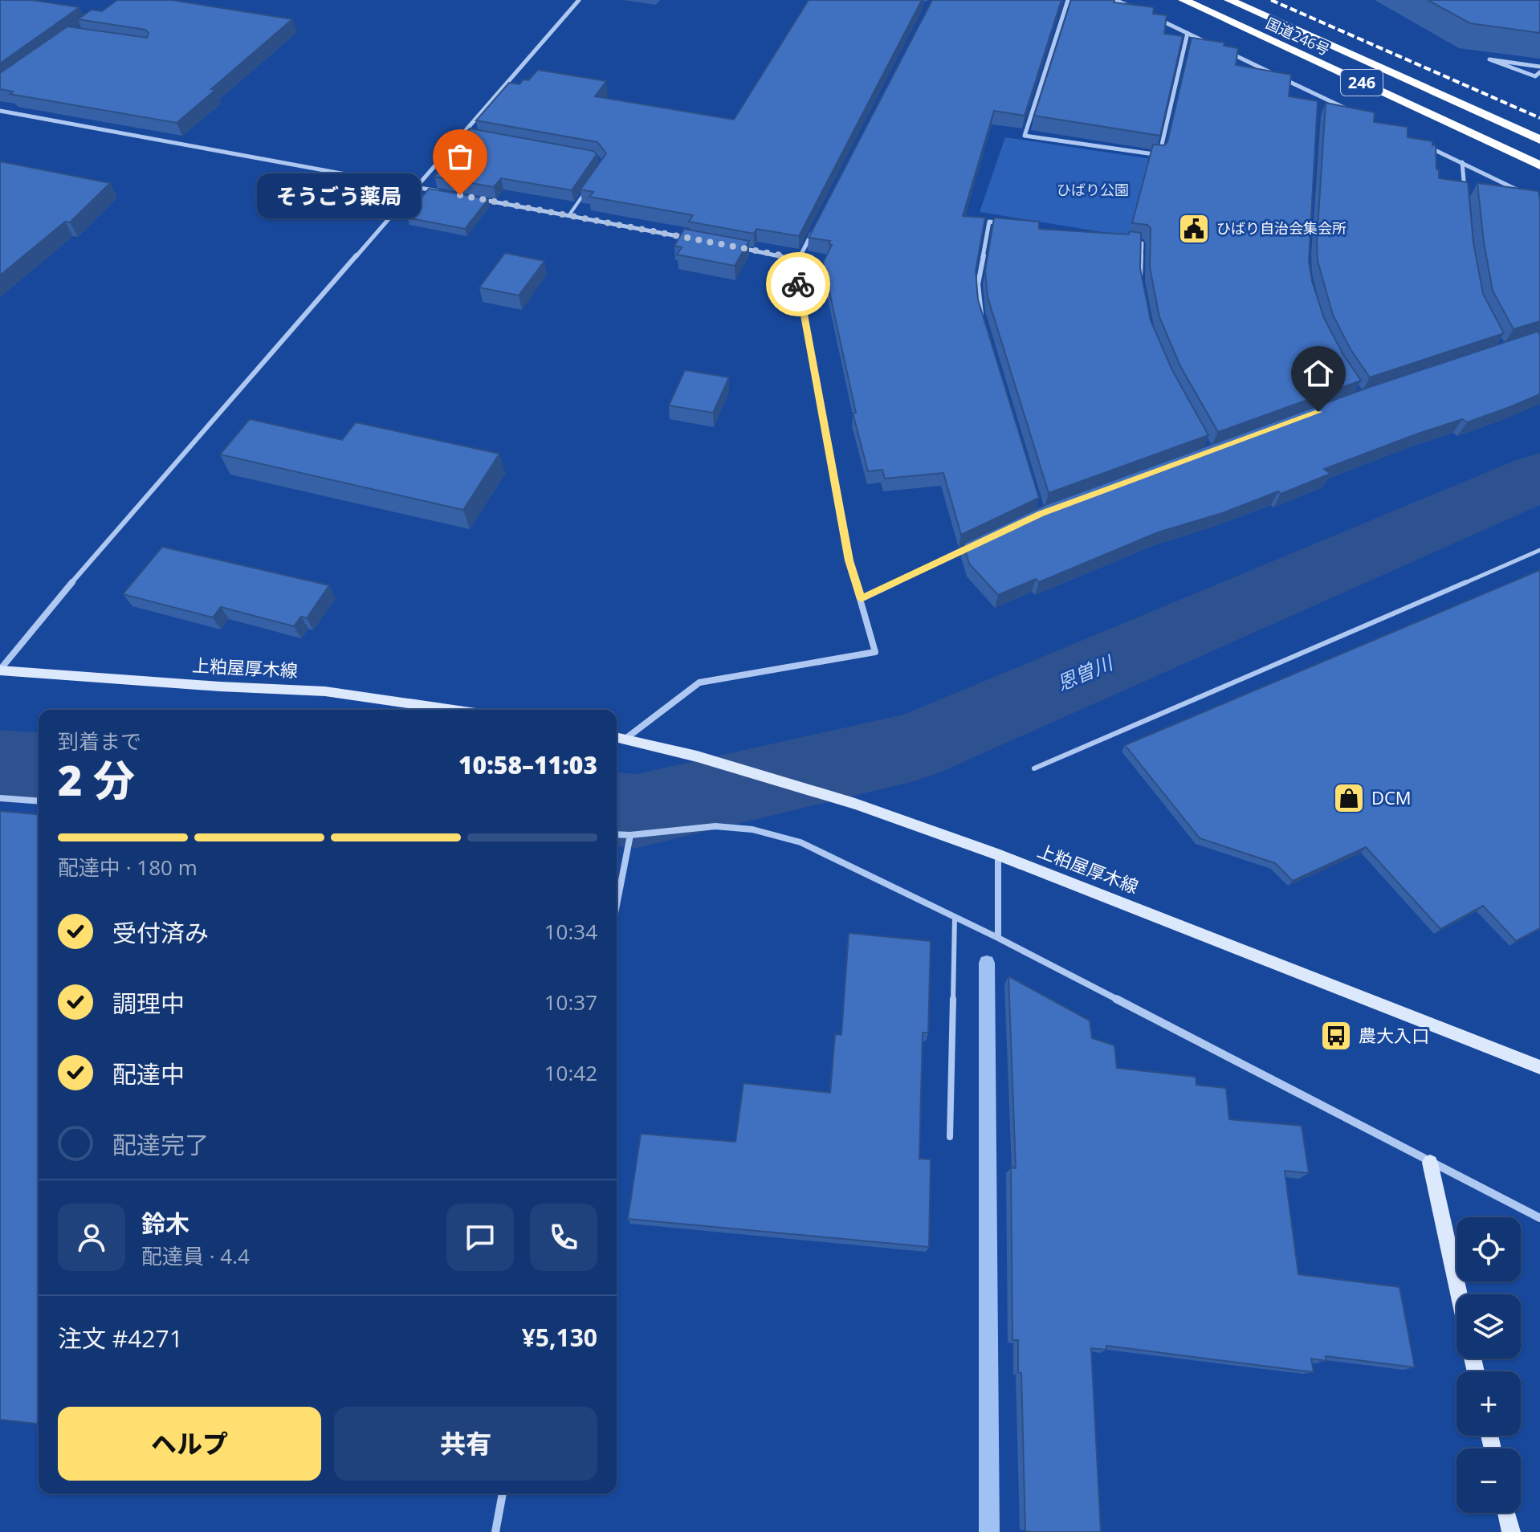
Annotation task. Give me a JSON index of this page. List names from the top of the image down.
{
  "streets": {
    "highway": ["国道246号", "246"],
    "main road": ["上粕屋厚木線"]
  },
  "water": ["恩曽川"],
  "parks": ["ひばり公園"],
  "places": {
    "other": ["そうごう薬局"],
    "public building": ["ひばり自治会集会所"],
    "shop": ["DCM"],
    "bus stop": ["農大入口"]
  },
  "page": {
    "bubble": "そうごう薬局",
    "heading": ["2 分", "到着まで", "10:58–11:03"],
    "panel": [
      "鈴木",
      "配達員 · 4.4",
      "注文 #4271",
      "¥5,130"
    ],
    "bar": "配達中 · 180 m",
    "list": [
      ["受付済み", "10:34"],
      ["調理中", "10:37"],
      ["配達中", "10:42"],
      "配達完了"
    ],
    "map_buttons": ["+", "−"],
    "buttons": ["ヘルプ", "共有"]
  }
}
